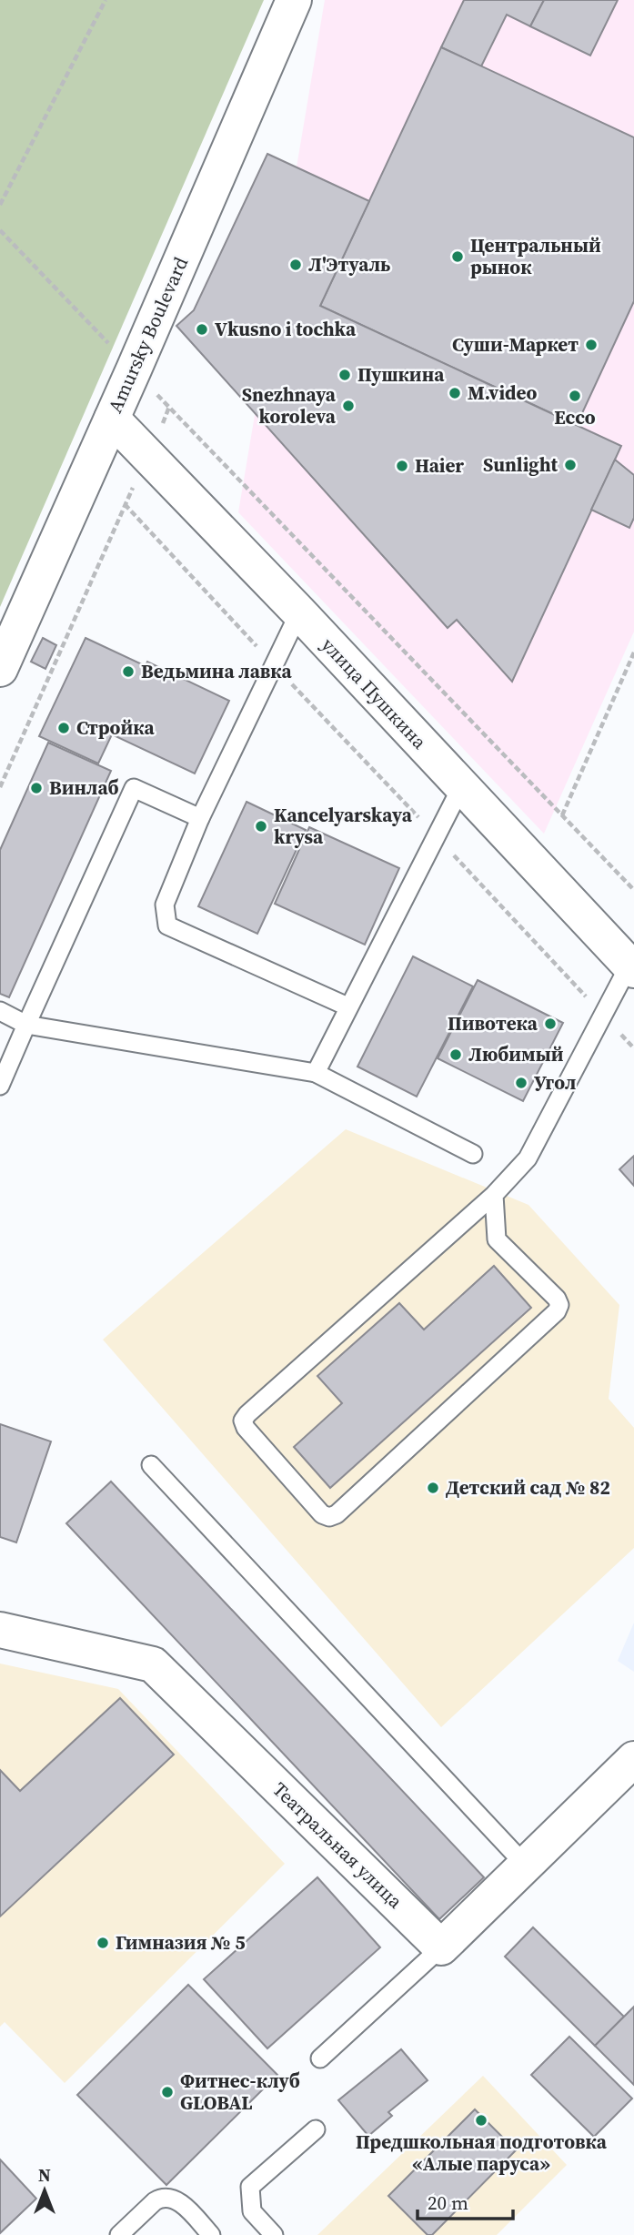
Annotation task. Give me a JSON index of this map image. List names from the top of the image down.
{
  "streets": {
    "street": ["Amursky Boulevard", "улица Пушкина", "Театральная улица"]
  },
  "crossings": [
    ["Amursky Boulevard", "улица Пушкина"]
  ],
  "places": [
    "Центральный рынок",
    "Л'Этуаль",
    "Vkusno i tochka",
    "Суши-Маркет",
    "Пушкина",
    "M.video",
    "Ecco",
    "Snezhnaya koroleva",
    "Sunlight",
    "Haier",
    "Ведьмина лавка",
    "Стройка",
    "Винлаб",
    "Kancelyarskaya krysa",
    "Пивотека",
    "Любимый",
    "Угол",
    "Детский сад № 82",
    "Гимназия № 5",
    "Фитнес-клуб GLOBAL",
    "Предшкольная подготовка «Алые паруса»"
  ],
  "scale_bar": "20 m",
  "north": "top"
}
